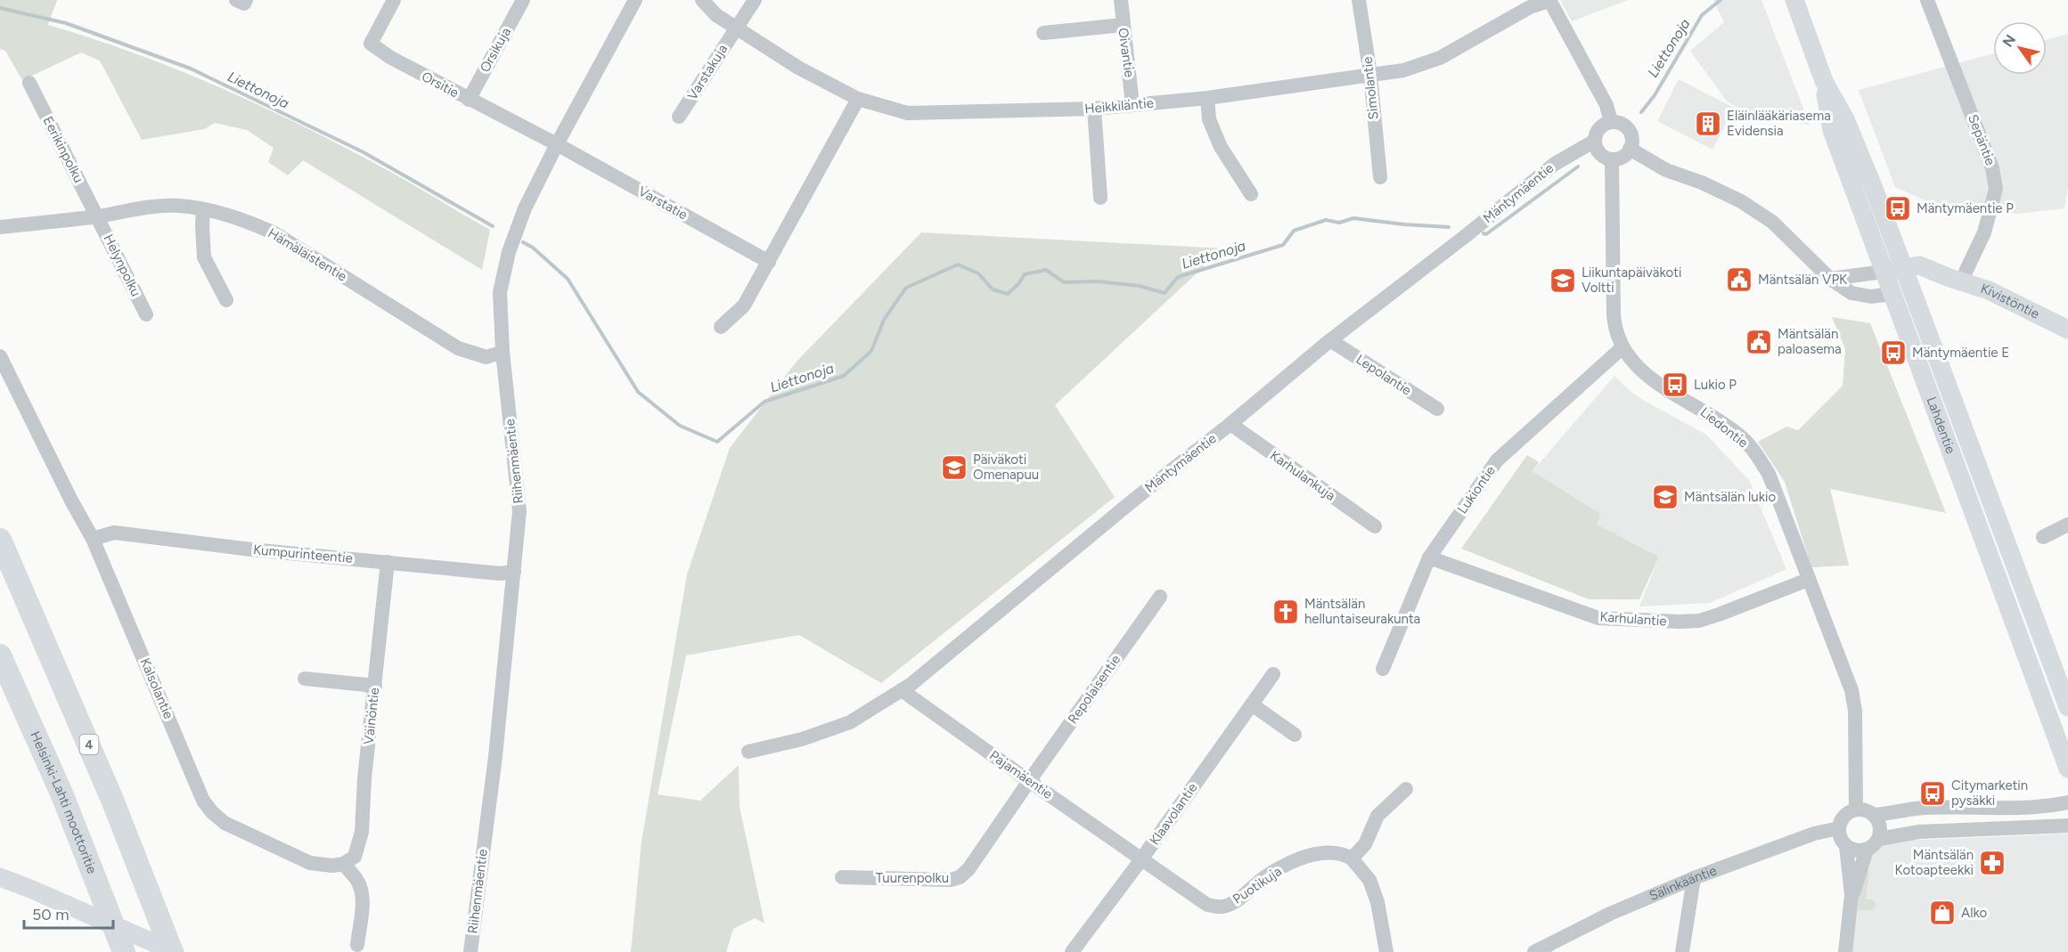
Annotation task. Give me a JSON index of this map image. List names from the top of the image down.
{
  "streets": {
    "highway": ["4", "Helsinki-Lahti moottoritie"],
    "main road": ["Kivistöntie", "Lahdentie"],
    "street": [
      "Orsikuja",
      "Oivantie",
      "Varstakuja",
      "Orsitie",
      "Simolantie",
      "Heikkiläntie",
      "Sepäntie",
      "Eerikinpolku",
      "Mäntymäentie",
      "Varstatie",
      "Hämäläistentie",
      "Helynpolku",
      "Lepolantie",
      "Liedontie",
      "Riihenmäentie",
      "Karhulankuja",
      "Lukiontie",
      "Kumpurinteentie",
      "Karhulantie",
      "Kalsolantie",
      "Repolaisentie",
      "Väinöntie",
      "Pajamäentie",
      "Klaavolantie",
      "Tuurenpolku",
      "Sälinkääntie",
      "Puotikuja"
    ]
  },
  "crossings": [
    ["Orsikuja", "Orsitie"],
    ["Oivantie", "Heikkiläntie"],
    ["Varstakuja", "Heikkiläntie"],
    ["Orsitie", "Varstatie"],
    ["Orsitie", "Riihenmäentie"],
    ["Simolantie", "Heikkiläntie"],
    ["Sepäntie", "Kivistöntie"],
    ["Eerikinpolku", "Hämäläistentie"],
    ["Eerikinpolku", "Helynpolku"],
    ["Mäntymäentie", "Lepolantie"],
    ["Mäntymäentie", "Liedontie"],
    ["Mäntymäentie", "Karhulankuja"],
    ["Mäntymäentie", "Pajamäentie"],
    ["Varstatie", "Riihenmäentie"],
    ["Hämäläistentie", "Helynpolku"],
    ["Hämäläistentie", "Riihenmäentie"],
    ["Kivistöntie", "Lahdentie"],
    ["Liedontie", "Lukiontie"],
    ["Liedontie", "Karhulantie"],
    ["Liedontie", "Sälinkääntie"],
    ["Riihenmäentie", "Kumpurinteentie"],
    ["Lukiontie", "Karhulantie"],
    ["Kumpurinteentie", "Kalsolantie"],
    ["Kumpurinteentie", "Väinöntie"],
    ["Kalsolantie", "Väinöntie"],
    ["Repolaisentie", "Pajamäentie"],
    ["Repolaisentie", "Tuurenpolku"],
    ["Pajamäentie", "Klaavolantie"],
    ["Pajamäentie", "Tuurenpolku"],
    ["Pajamäentie", "Puotikuja"],
    ["Klaavolantie", "Puotikuja"]
  ],
  "water": ["Liettonoja"],
  "places": {
    "building": ["Eläinlääkäriasema Evidensia"],
    "bus stop": [
      "Mäntymäentie P",
      "Mäntymäentie E",
      "Lukio P",
      "Citymarketin pysäkki"
    ],
    "public building": ["Mäntsälän VPK", "Mäntsälän paloasema"],
    "school or university": ["Liikuntapäiväkoti Voltti", "Päiväkoti Omenapuu", "Mäntsälän lukio"],
    "church": ["Mäntsälän helluntaiseurakunta"],
    "pharmacy": ["Mäntsälän Kotoapteekki"],
    "shop": ["Alko"]
  },
  "scale_bar": "50 m",
  "north": "top left"
}
